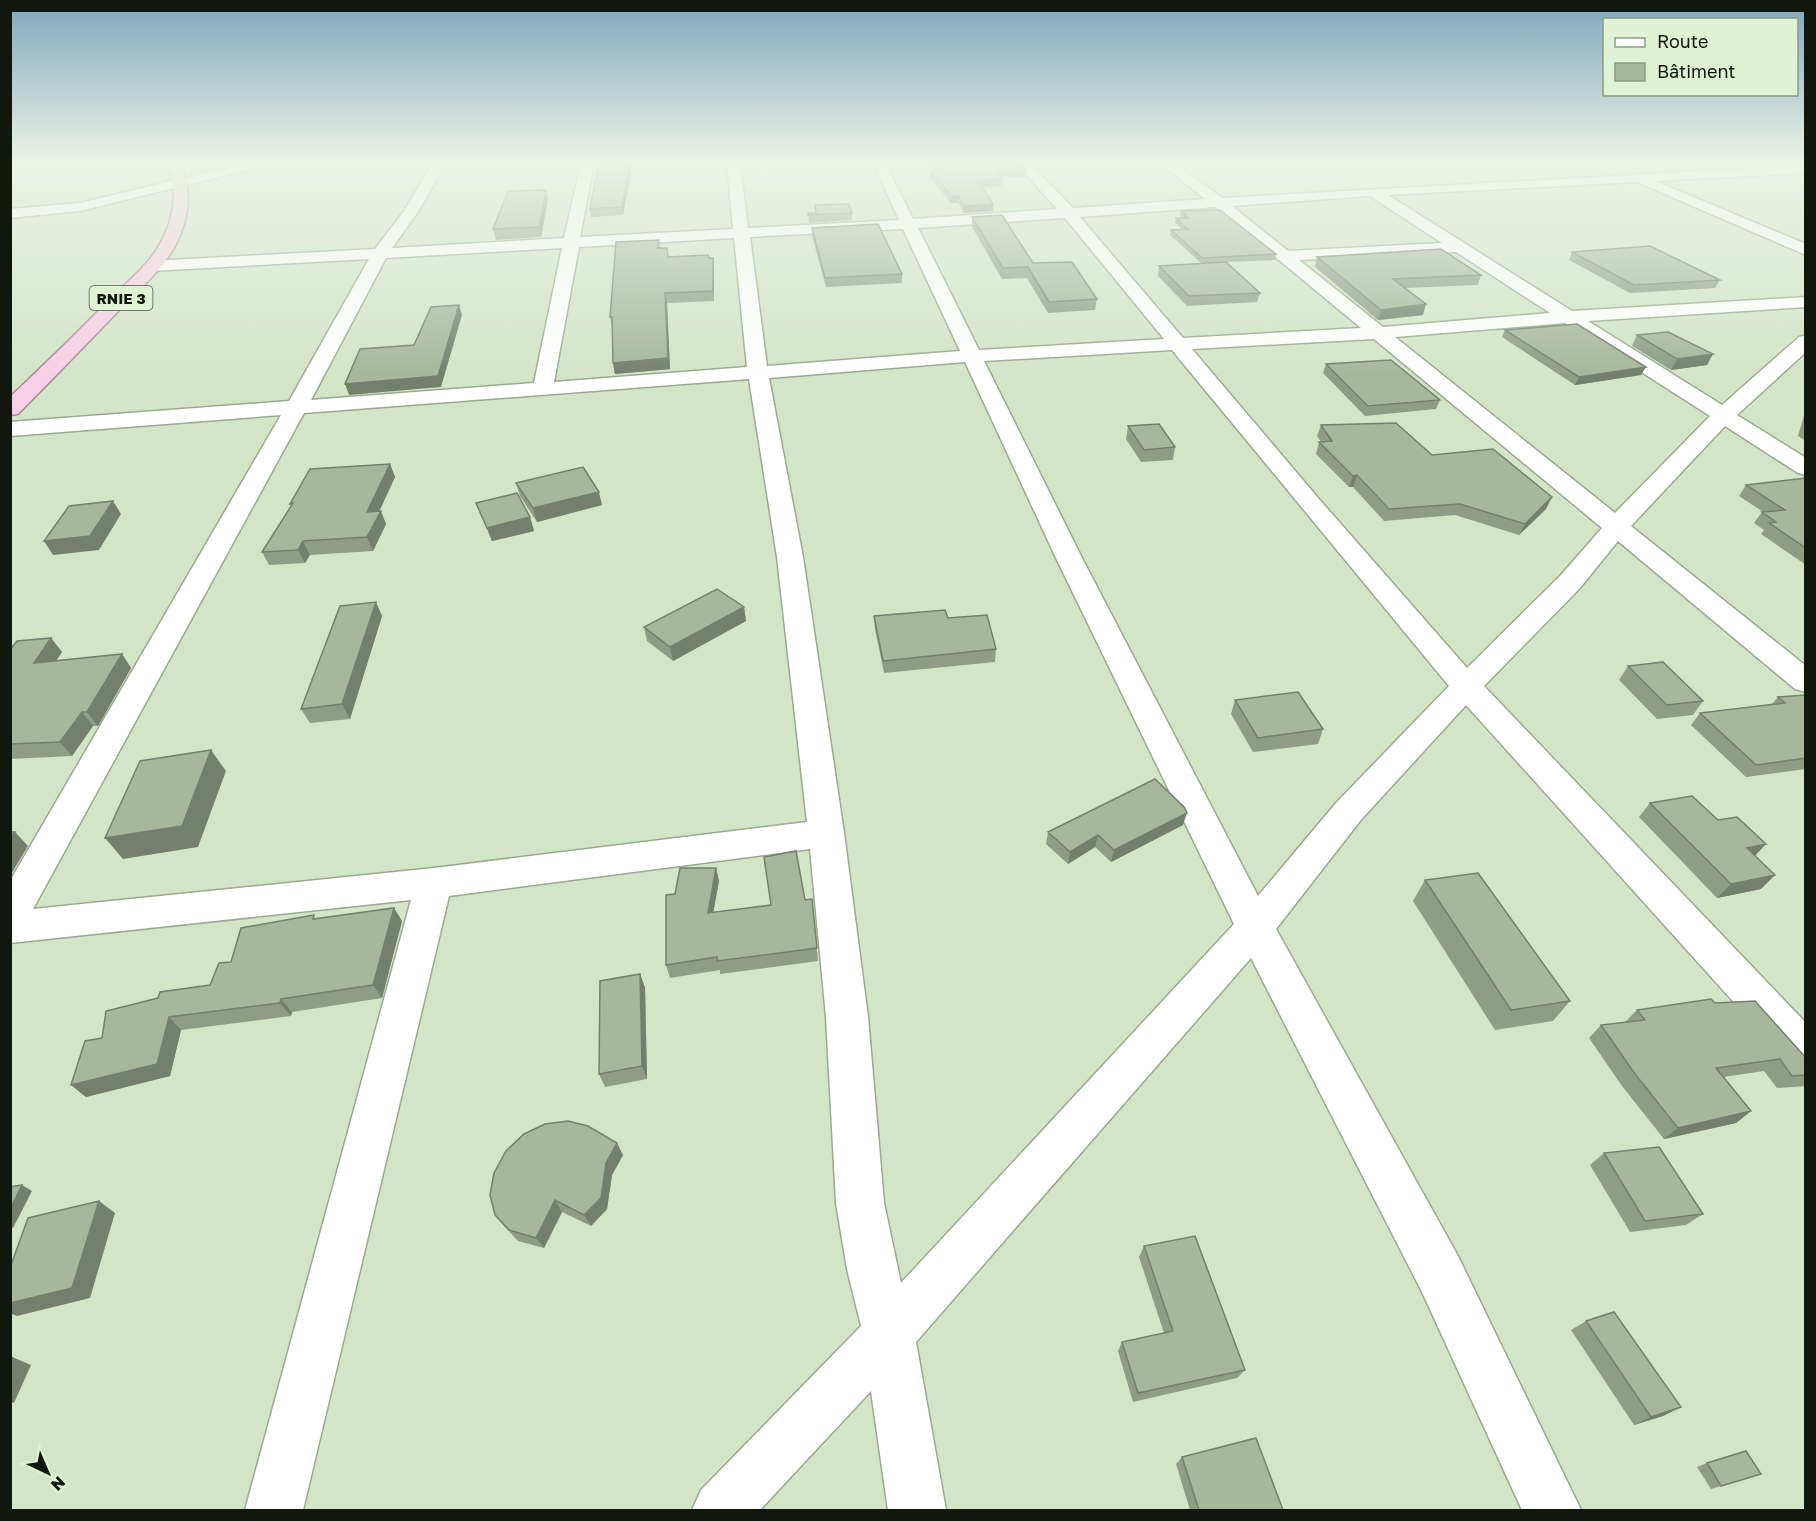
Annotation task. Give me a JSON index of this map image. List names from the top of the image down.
{
  "streets": {
    "highway": ["RNIE 3"]
  },
  "legend": ["Route", "Bâtiment"],
  "north": "bottom right"
}
